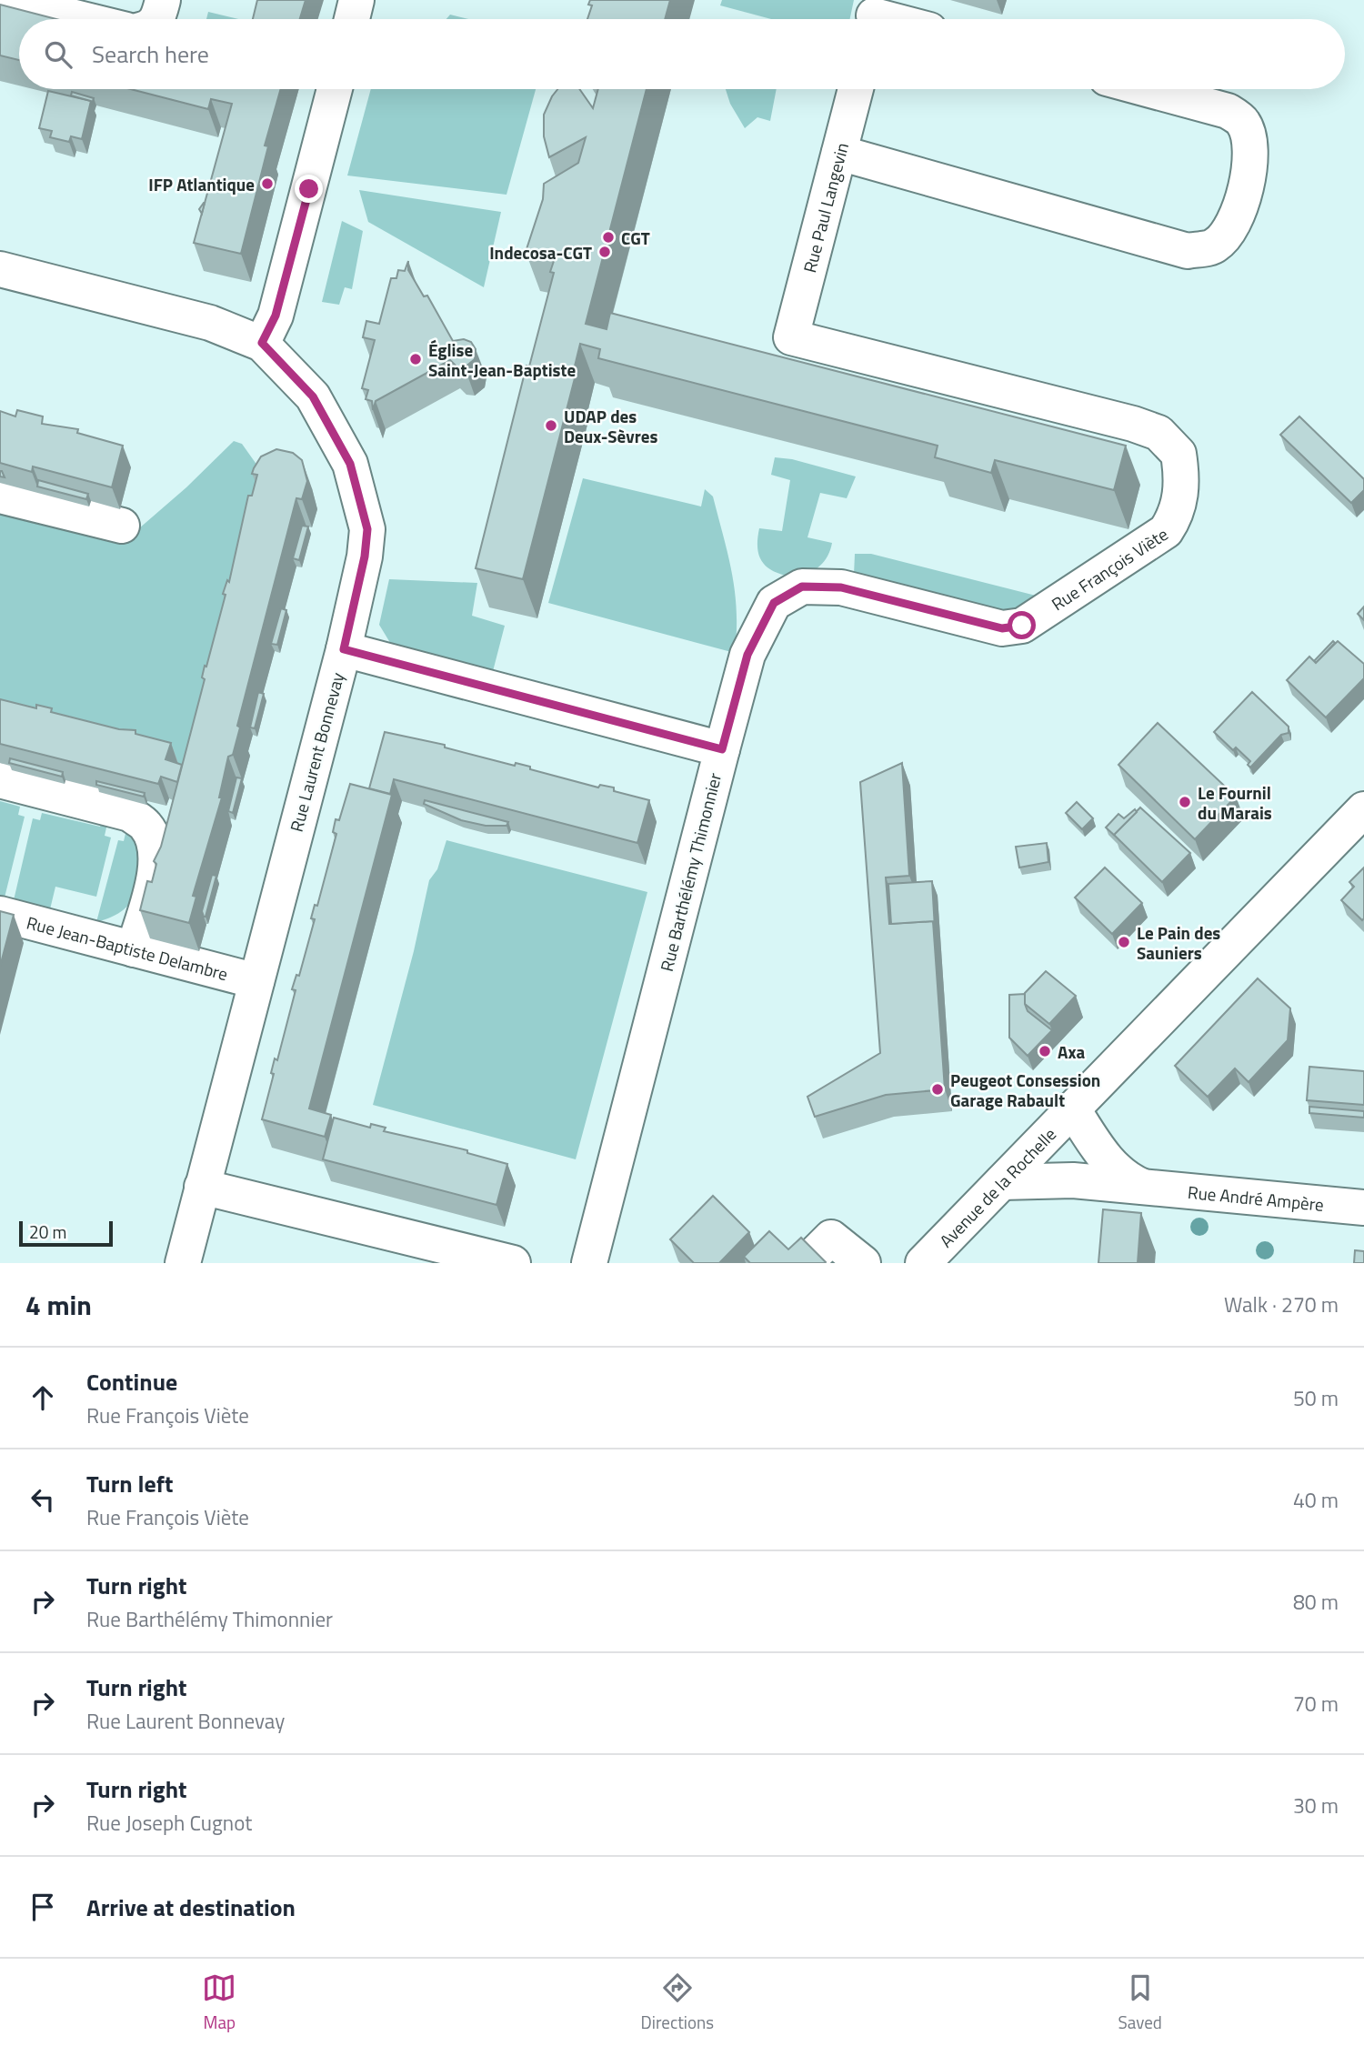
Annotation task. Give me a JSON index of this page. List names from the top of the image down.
{
  "streets": {
    "street": [
      "Rue Paul Langevin",
      "Rue François Viète",
      "Rue Laurent Bonnevay",
      "Rue Barthélémy Thimonnier",
      "Rue Jean-Baptiste Delambre",
      "Avenue de la Rochelle",
      "Rue André Ampère"
    ]
  },
  "crossings": [
    ["Rue Paul Langevin", "Rue François Viète"],
    ["Rue François Viète", "Rue Barthélémy Thimonnier"],
    ["Rue Laurent Bonnevay", "Rue Barthélémy Thimonnier"],
    ["Rue Laurent Bonnevay", "Rue Jean-Baptiste Delambre"],
    ["Avenue de la Rochelle", "Rue André Ampère"]
  ],
  "places": [
    "IFP Atlantique",
    "CGT",
    "Indecosa-CGT",
    "Église Saint-Jean-Baptiste",
    "UDAP des Deux-Sèvres",
    "Le Fournil du Marais",
    "Le Pain des Sauniers",
    "Axa",
    "Peugeot Consession Garage Rabault"
  ],
  "scale_bar": "20 m",
  "page": {
    "search": "Search here",
    "scale": "20 m",
    "heading": ["4 min", "Walk · 270 m"],
    "list": [
      ["Continue", "Rue François Viète", "50 m"],
      ["Turn left", "Rue François Viète", "40 m"],
      ["Turn right", "Rue Barthélémy Thimonnier", "80 m"],
      ["Turn right", "Rue Laurent Bonnevay", "70 m"],
      ["Turn right", "Rue Joseph Cugnot", "30 m"],
      "Arrive at destination"
    ],
    "nav": ["Map", "Directions", "Saved"]
  }
}
